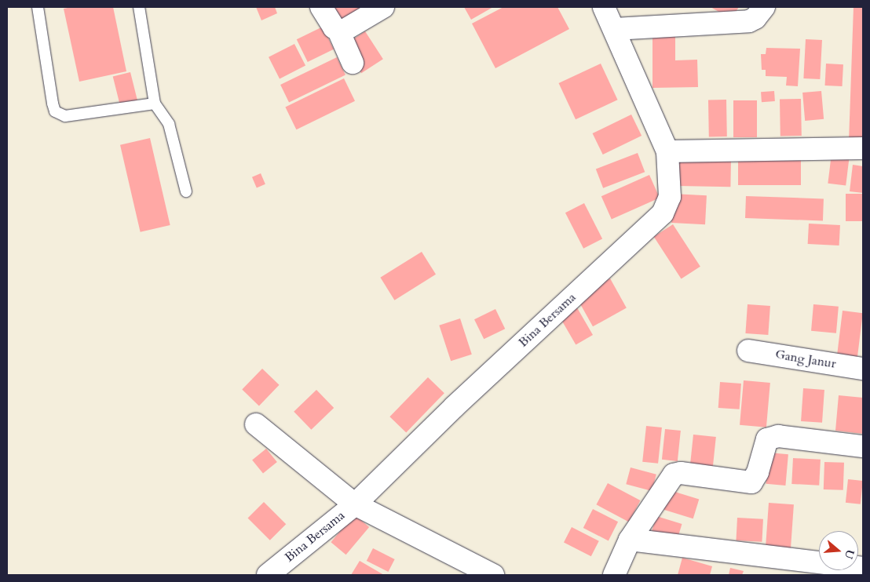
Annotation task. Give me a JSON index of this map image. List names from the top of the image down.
{
  "streets": {
    "street": ["Bina Bersama", "Gang Janur"]
  },
  "north": "right"
}
